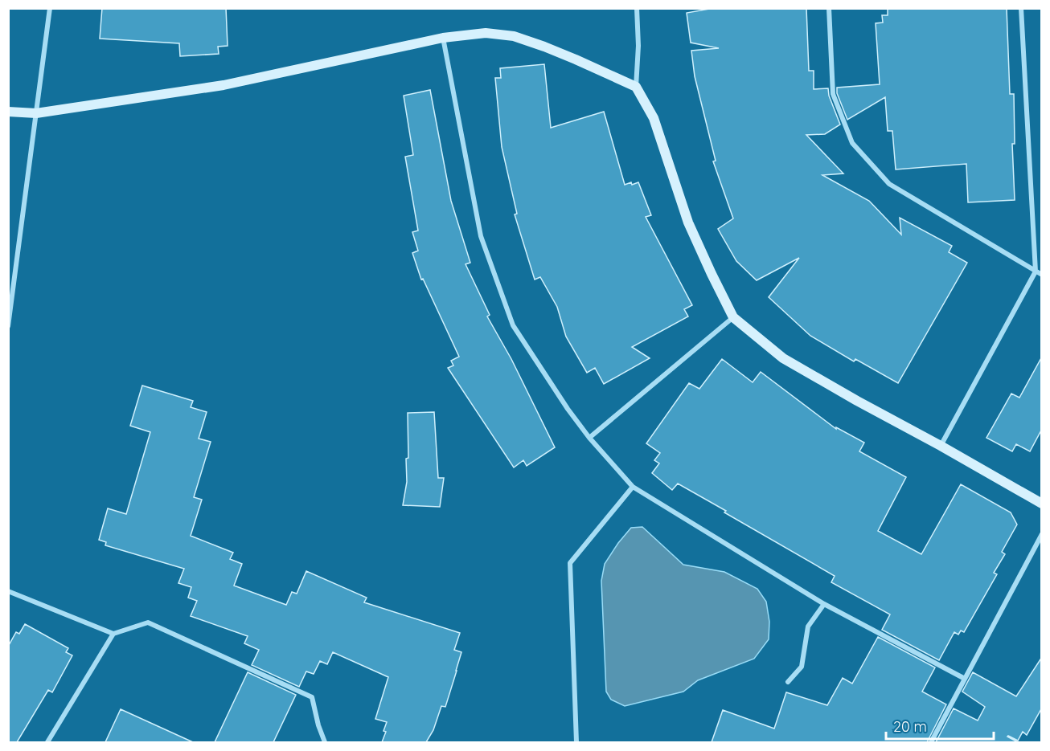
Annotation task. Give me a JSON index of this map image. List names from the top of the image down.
{
  "scale_bar": "20 m"
}
